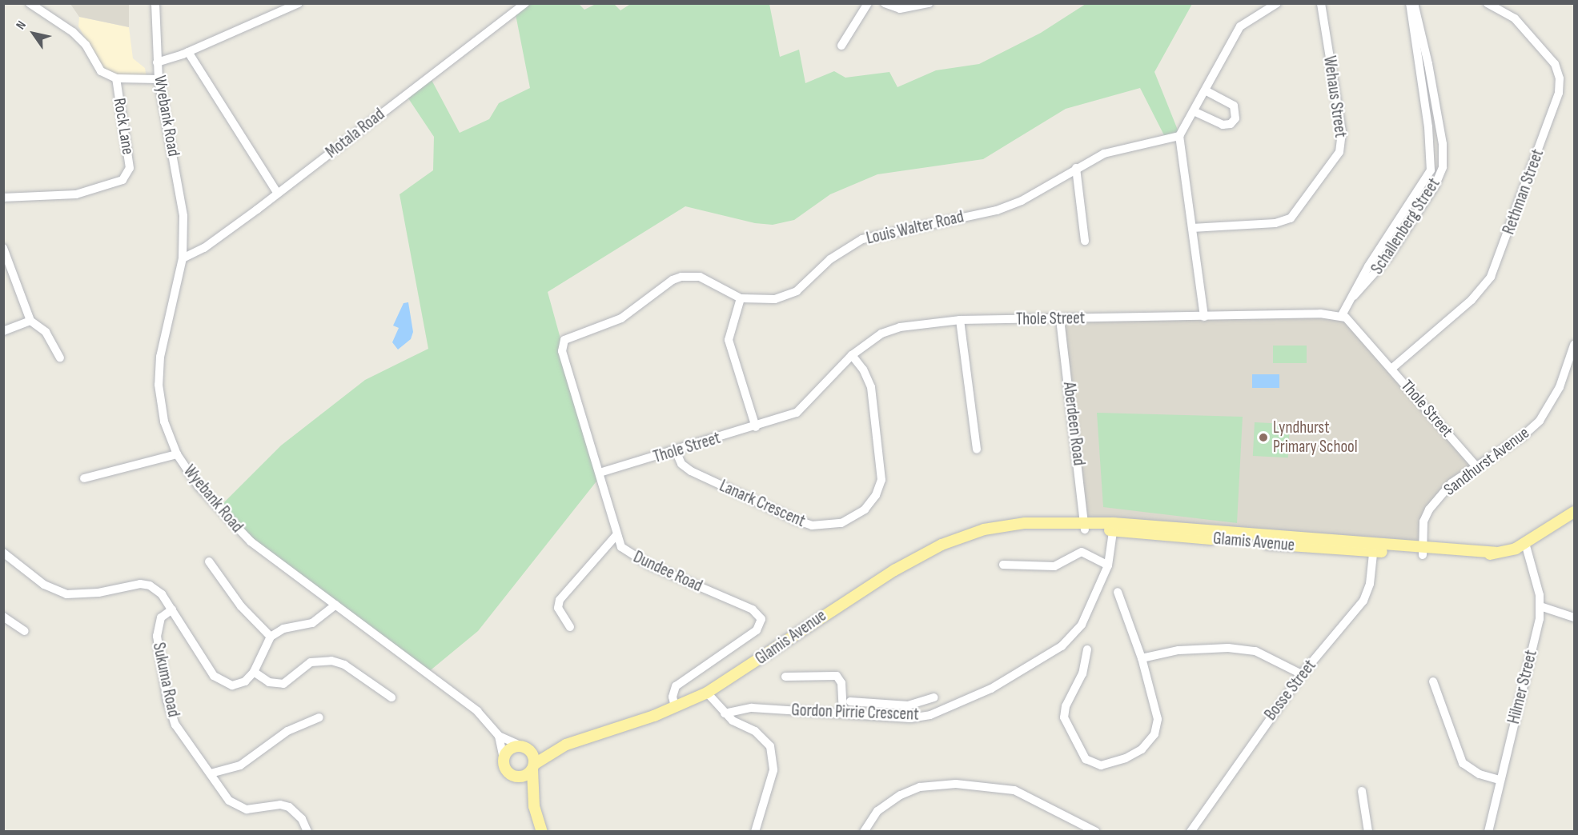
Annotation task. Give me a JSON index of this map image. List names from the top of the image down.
{
  "streets": {
    "main road": ["Glamis Avenue"],
    "street": [
      "Wehaus Street",
      "Wyebank Road",
      "Rock Lane",
      "Motala Road",
      "Rethman Street",
      "Schallenberg Street",
      "Louis Walter Road",
      "Thole Street",
      "Aberdeen Road",
      "Sandhurst Avenue",
      "Lanark Crescent",
      "Dundee Road",
      "Sukuma Road",
      "Hilmer Street",
      "Bosse Street",
      "Gordon Pirrie Crescent"
    ]
  },
  "crossings": [
    ["Wyebank Road", "Rock Lane"],
    ["Wyebank Road", "Motala Road"],
    ["Wyebank Road", "Glamis Avenue"],
    ["Rethman Street", "Thole Street"],
    ["Schallenberg Street", "Thole Street"],
    ["Louis Walter Road", "Dundee Road"],
    ["Thole Street", "Aberdeen Road"],
    ["Thole Street", "Sandhurst Avenue"],
    ["Thole Street", "Lanark Crescent"],
    ["Thole Street", "Dundee Road"],
    ["Aberdeen Road", "Glamis Avenue"],
    ["Sandhurst Avenue", "Glamis Avenue"],
    ["Glamis Avenue", "Dundee Road"],
    ["Glamis Avenue", "Hilmer Street"],
    ["Glamis Avenue", "Bosse Street"],
    ["Glamis Avenue", "Gordon Pirrie Crescent"]
  ],
  "places": ["Lyndhurst Primary School"],
  "north": "top left"
}
